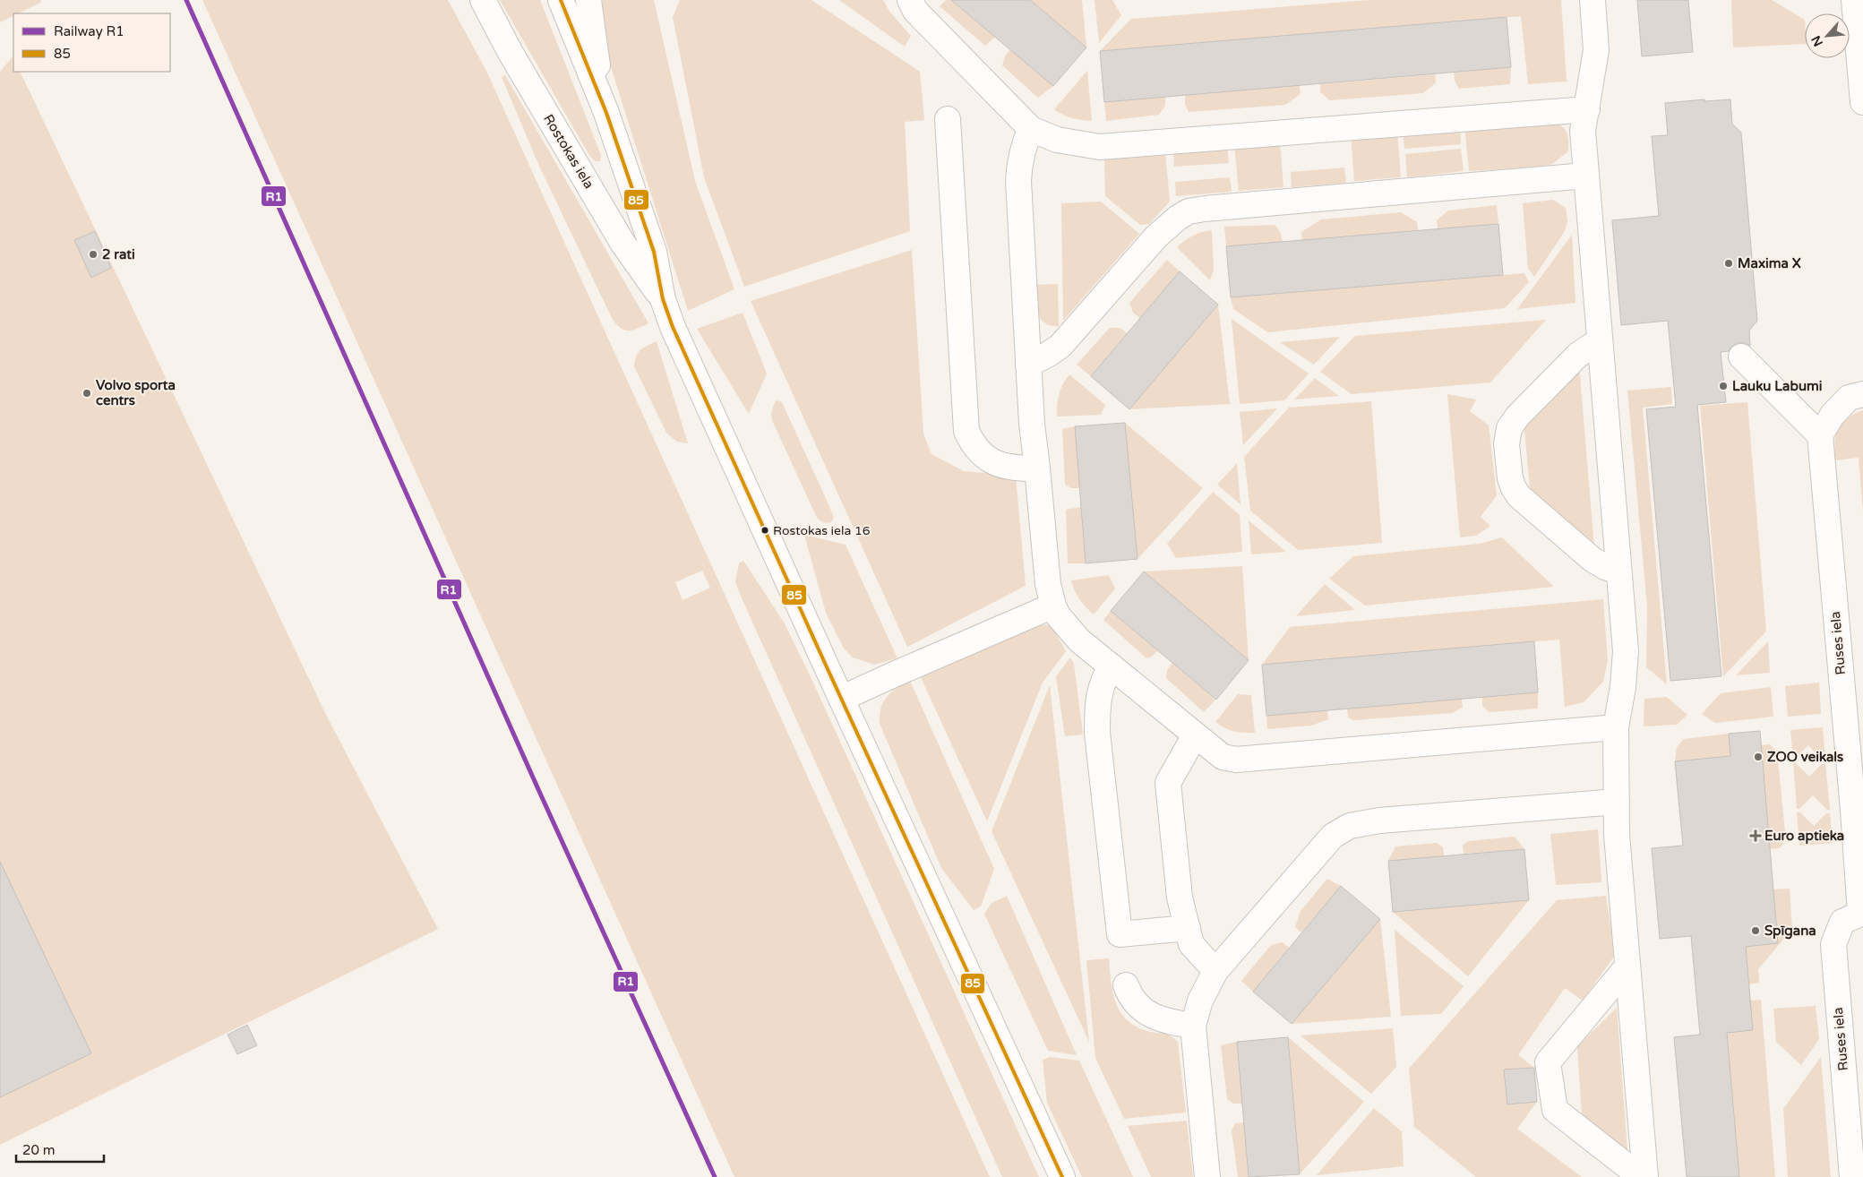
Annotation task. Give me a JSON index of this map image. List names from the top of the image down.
{
  "streets": {
    "street": ["Rostokas iela", "Ruses iela"]
  },
  "places": {
    "other": [
      "2 rati",
      "Maxima X",
      "Lauku Labumi",
      "Volvo sporta centrs",
      "Rostokas iela 16",
      "ZOO veikals",
      "Spīgana"
    ],
    "health": ["Euro aptieka"]
  },
  "lines": ["rail line R1", "transit line 85"],
  "legend": ["Railway R1", "85"],
  "scale_bar": "20 m",
  "north": "bottom left"
}
